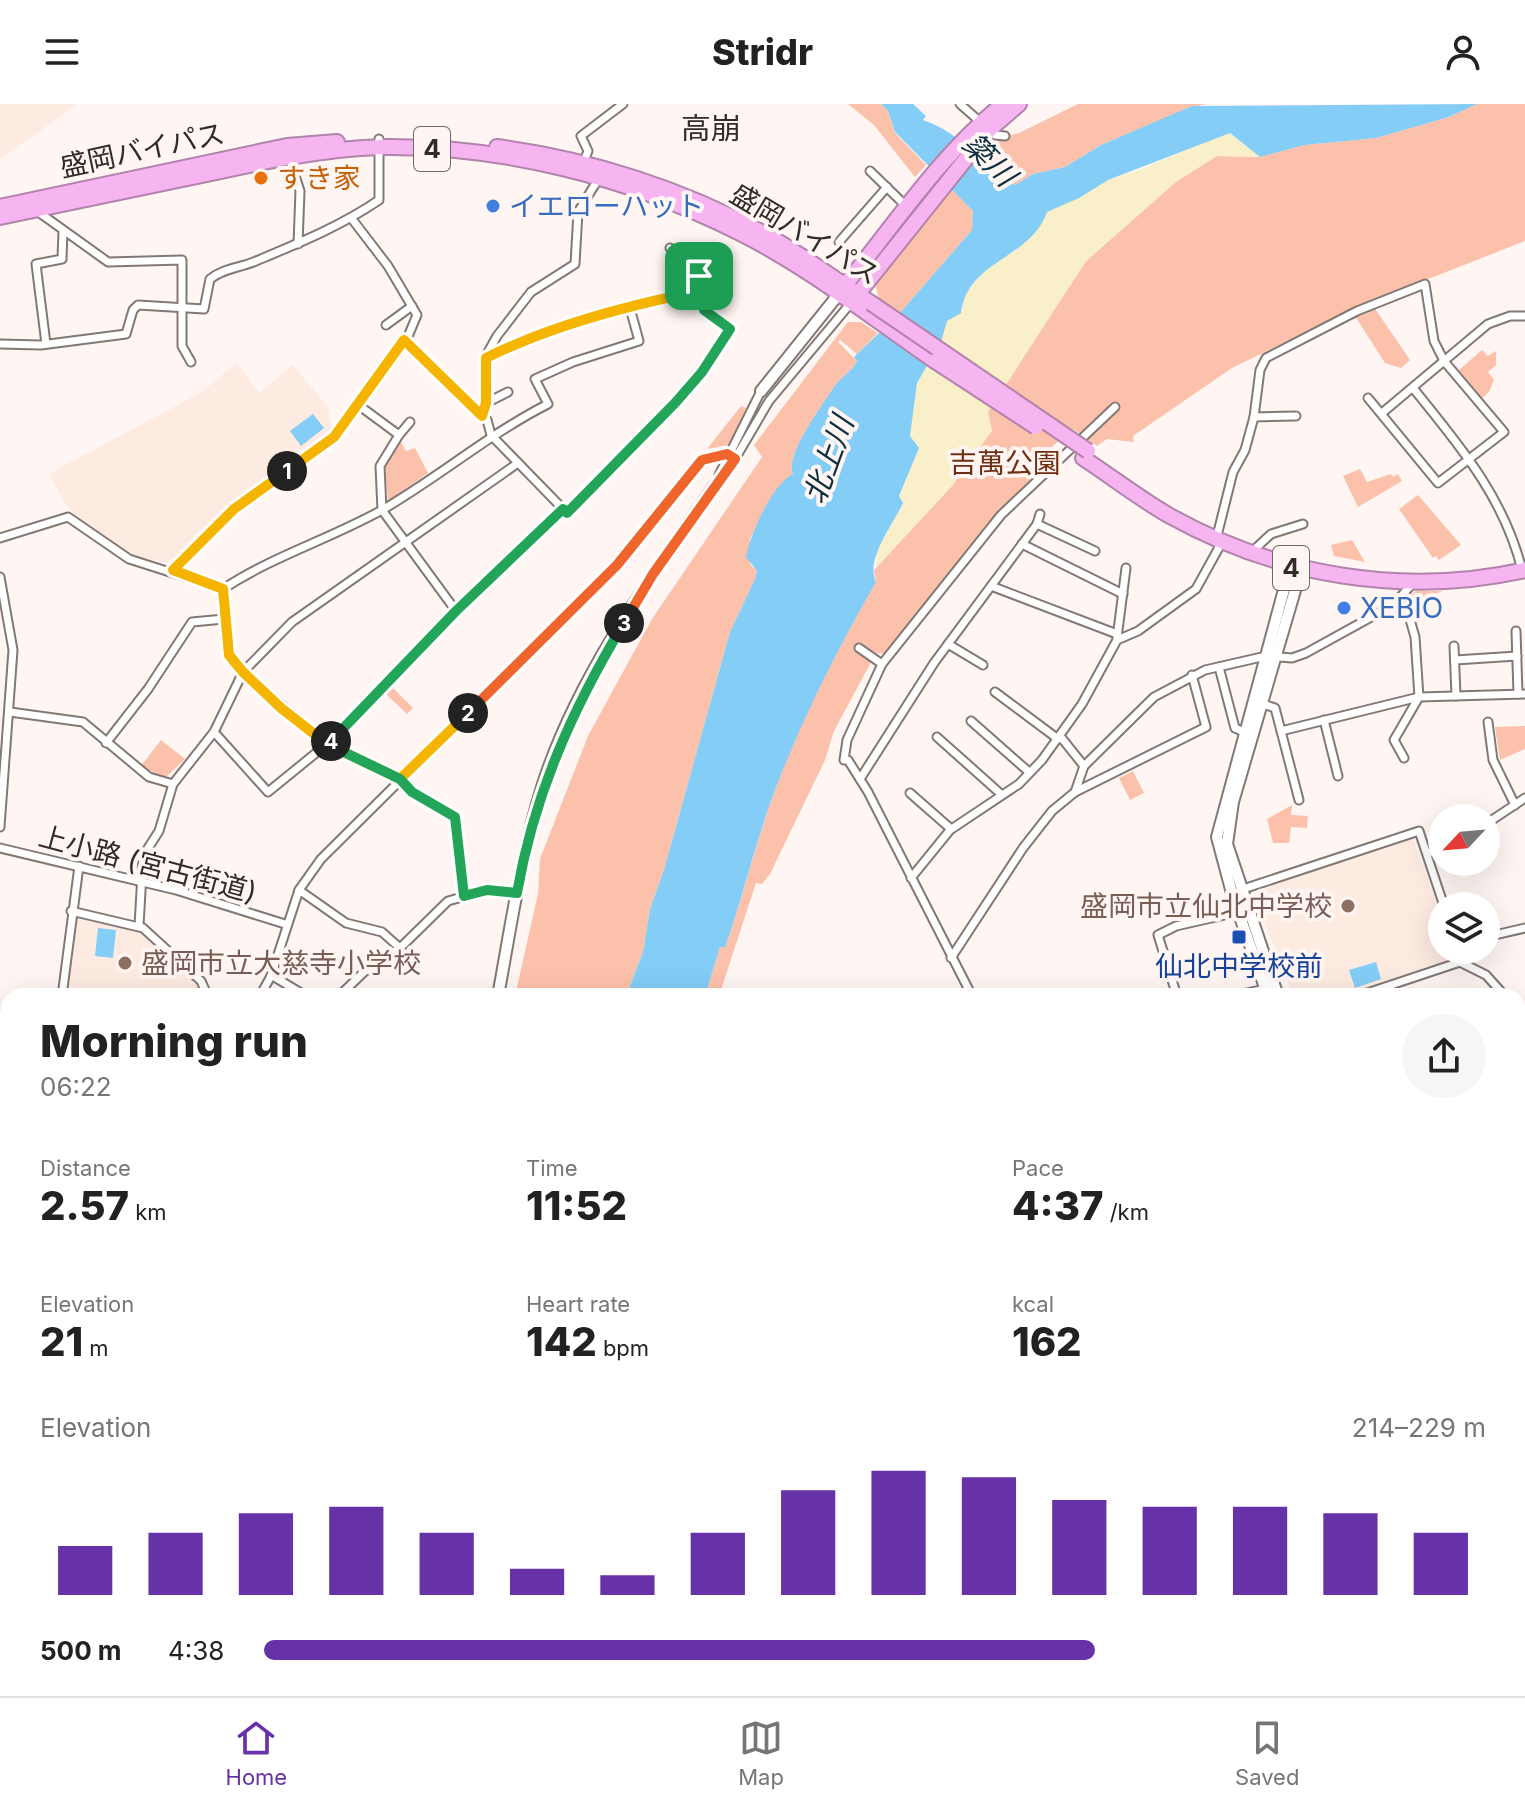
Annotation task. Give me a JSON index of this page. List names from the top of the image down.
{
  "streets": {
    "highway": ["4", "盛岡バイパス"],
    "street": ["上小路 (宮古街道)"]
  },
  "districts": ["高崩"],
  "water": ["簗川", "北上川"],
  "parks": ["吉萬公園"],
  "places": {
    "other": [
      "すき家",
      "イエローハット",
      "XEBIO",
      "盛岡市立仙北中学校",
      "盛岡市立大慈寺小学校"
    ],
    "transit": ["仙北中学校前"]
  },
  "north": "bottom left",
  "page": {
    "header": "Stridr",
    "pins": [
      "1",
      "3",
      "2",
      "4"
    ],
    "heading": ["Morning run", "06:22"],
    "stats": [
      ["Distance", "2.57 km"],
      ["Time", "11:52"],
      ["Pace", "4:37 /km"],
      ["Elevation", "21 m"],
      ["Heart rate", "142 bpm"],
      ["kcal", "162"]
    ],
    "chart": ["Elevation", "214–229 m"],
    "list": [
      {
        "name": "500 m",
        "note": "4:38"
      }
    ],
    "tabs": ["Home", "Map", "Saved"]
  }
}
